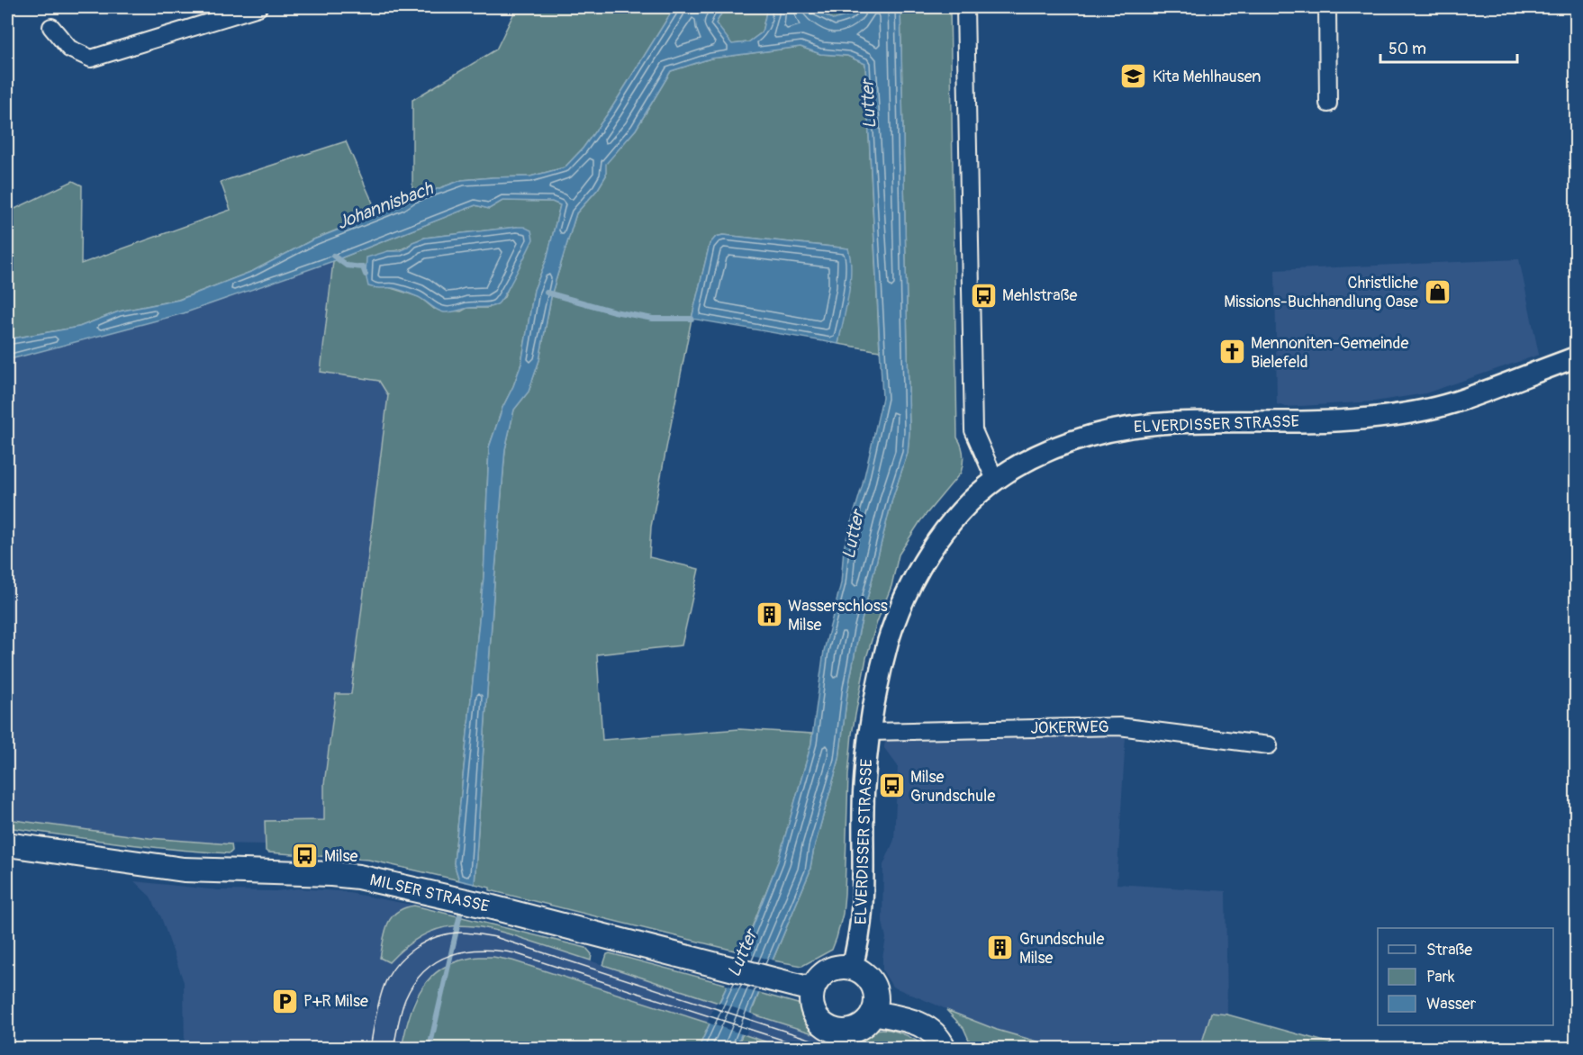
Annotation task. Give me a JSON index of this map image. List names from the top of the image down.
{
  "streets": {
    "main road": ["MILSER STRASSE"],
    "street": ["ELVERDISSER STRASSE", "JOKERWEG"]
  },
  "crossings": [
    ["ELVERDISSER STRASSE", "JOKERWEG"],
    ["ELVERDISSER STRASSE", "MILSER STRASSE"]
  ],
  "water": ["Lutter", "Johannisbach"],
  "places": {
    "school or university": ["Kita Mehlhausen"],
    "shop": ["Christliche Missions-Buchhandlung Oase"],
    "bus stop": ["Mehlstraße", "Milse Grundschule", "Milse"],
    "church": ["Mennoniten-Gemeinde Bielefeld"],
    "building": ["Wasserschloss Milse", "Grundschule Milse"],
    "parking": ["P+R Milse"]
  },
  "legend": ["Straße", "Park", "Wasser"],
  "scale_bar": "50 m"
}
